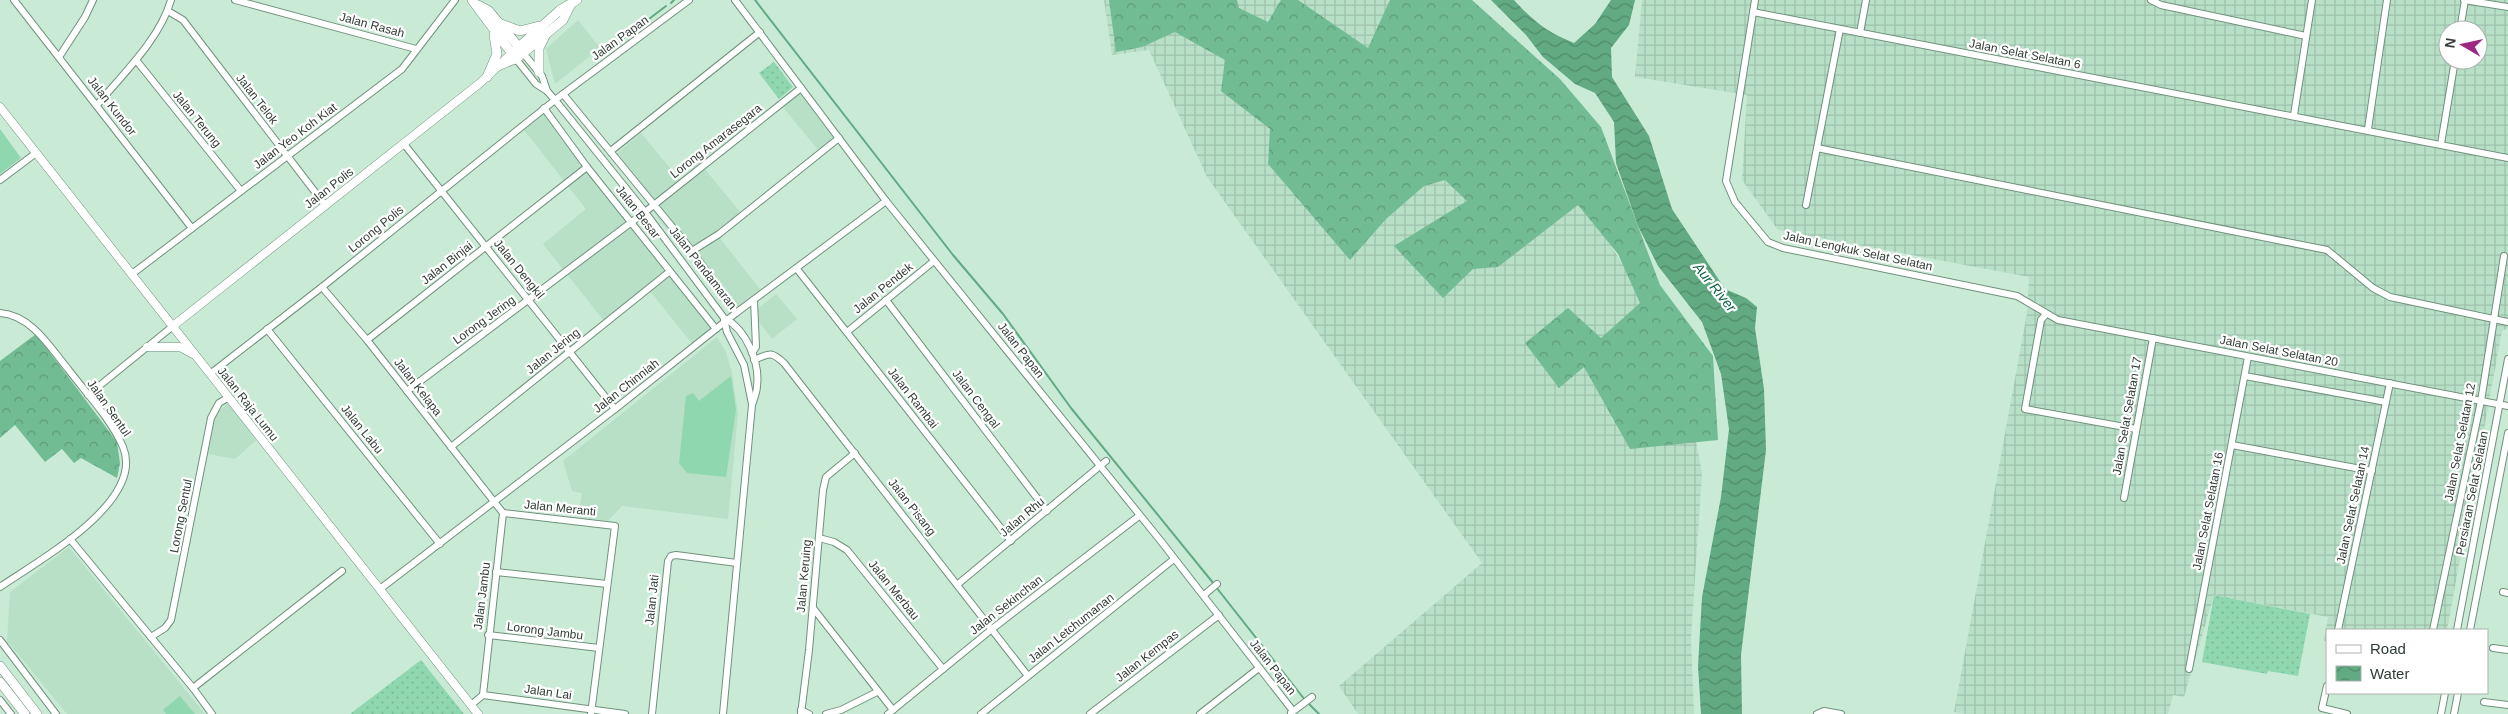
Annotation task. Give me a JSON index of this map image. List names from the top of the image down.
{
  "streets": {
    "street": [
      "Jalan Rasah",
      "Jalan Papan",
      "Jalan Selat Selatan 6",
      "Jalan Telok",
      "Jalan Kundor",
      "Jalan Terung",
      "Jalan Yeo Koh Kiat",
      "Lorong Amarasegara",
      "Jalan Polis",
      "Jalan Besar",
      "Lorong Polis",
      "Jalan Lengkuk Selat Selatan",
      "Jalan Binjai",
      "Jalan Pandamaran",
      "Jalan Dengkil",
      "Jalan Pendek",
      "Lorong Jering",
      "Jalan Jering",
      "Jalan Selat Selatan 20",
      "Jalan Chinniah",
      "Jalan Kelapa",
      "Jalan Rambai",
      "Jalan Cengal",
      "Jalan Raja Lumu",
      "Jalan Sentul",
      "Jalan Selat Selatan 17",
      "Jalan Labu",
      "Jalan Selat Selatan 12",
      "Persiaran Selat Selatan",
      "Jalan Selat Selatan 14",
      "Jalan Pisang",
      "Jalan Meranti",
      "Jalan Selat Selatan 16",
      "Lorong Sentul",
      "Jalan Rhu",
      "Jalan Keruing",
      "Jalan Merbau",
      "Jalan Jambu",
      "Jalan Jati",
      "Jalan Sekinchan",
      "Jalan Letchumanan",
      "Lorong Jambu",
      "Jalan Kempas",
      "Jalan Lai"
    ]
  },
  "crossings": [
    ["Jalan Rasah", "Jalan Yeo Koh Kiat"],
    ["Jalan Papan", "Lorong Amarasegara"],
    ["Jalan Papan", "Jalan Besar"],
    ["Jalan Papan", "Lorong Polis"],
    ["Jalan Papan", "Jalan Pandamaran"],
    ["Jalan Papan", "Jalan Pendek"],
    ["Jalan Papan", "Jalan Chinniah"],
    ["Jalan Papan", "Jalan Rhu"],
    ["Jalan Papan", "Jalan Sekinchan"],
    ["Jalan Papan", "Jalan Letchumanan"],
    ["Jalan Papan", "Jalan Kempas"],
    ["Jalan Selat Selatan 6", "Jalan Lengkuk Selat Selatan"],
    ["Jalan Telok", "Jalan Yeo Koh Kiat"],
    ["Jalan Telok", "Jalan Polis"],
    ["Jalan Kundor", "Jalan Yeo Koh Kiat"],
    ["Jalan Terung", "Jalan Yeo Koh Kiat"],
    ["Jalan Yeo Koh Kiat", "Jalan Raja Lumu"],
    ["Lorong Amarasegara", "Jalan Besar"],
    ["Lorong Amarasegara", "Jalan Pandamaran"],
    ["Lorong Amarasegara", "Lorong Jering"],
    ["Jalan Polis", "Jalan Pandamaran"],
    ["Jalan Polis", "Jalan Dengkil"],
    ["Jalan Polis", "Jalan Raja Lumu"],
    ["Jalan Besar", "Lorong Polis"],
    ["Jalan Besar", "Jalan Binjai"],
    ["Jalan Besar", "Lorong Jering"],
    ["Jalan Besar", "Jalan Jering"],
    ["Jalan Besar", "Jalan Chinniah"],
    ["Lorong Polis", "Jalan Pandamaran"],
    ["Lorong Polis", "Jalan Dengkil"],
    ["Lorong Polis", "Jalan Kelapa"],
    ["Lorong Polis", "Jalan Raja Lumu"],
    ["Lorong Polis", "Jalan Labu"],
    ["Jalan Lengkuk Selat Selatan", "Jalan Selat Selatan 20"],
    ["Jalan Binjai", "Jalan Dengkil"],
    ["Jalan Binjai", "Jalan Kelapa"],
    ["Jalan Pandamaran", "Lorong Jering"],
    ["Jalan Pandamaran", "Jalan Chinniah"],
    ["Jalan Pandamaran", "Jalan Pisang"],
    ["Jalan Pandamaran", "Jalan Jati"],
    ["Jalan Dengkil", "Lorong Jering"],
    ["Jalan Dengkil", "Jalan Jering"],
    ["Jalan Dengkil", "Jalan Chinniah"],
    ["Jalan Pendek", "Jalan Rambai"],
    ["Jalan Pendek", "Jalan Cengal"],
    ["Lorong Jering", "Jalan Kelapa"],
    ["Jalan Jering", "Jalan Kelapa"],
    ["Jalan Selat Selatan 20", "Jalan Selat Selatan 17"],
    ["Jalan Selat Selatan 20", "Jalan Selat Selatan 12"],
    ["Jalan Selat Selatan 20", "Persiaran Selat Selatan"],
    ["Jalan Selat Selatan 20", "Jalan Selat Selatan 14"],
    ["Jalan Selat Selatan 20", "Jalan Selat Selatan 16"],
    ["Jalan Chinniah", "Jalan Kelapa"],
    ["Jalan Chinniah", "Jalan Rambai"],
    ["Jalan Chinniah", "Jalan Raja Lumu"],
    ["Jalan Chinniah", "Jalan Labu"],
    ["Jalan Rambai", "Jalan Rhu"],
    ["Jalan Cengal", "Jalan Rhu"],
    ["Jalan Raja Lumu", "Lorong Sentul"],
    ["Jalan Pisang", "Jalan Rhu"],
    ["Jalan Pisang", "Jalan Keruing"],
    ["Jalan Pisang", "Jalan Sekinchan"],
    ["Jalan Pisang", "Jalan Letchumanan"],
    ["Jalan Meranti", "Jalan Jambu"],
    ["Jalan Keruing", "Jalan Merbau"],
    ["Jalan Merbau", "Jalan Sekinchan"],
    ["Jalan Jambu", "Lorong Jambu"],
    ["Jalan Jambu", "Jalan Lai"]
  ],
  "water": ["Aur River"],
  "legend": ["Road", "Water"],
  "north": "left"
}
